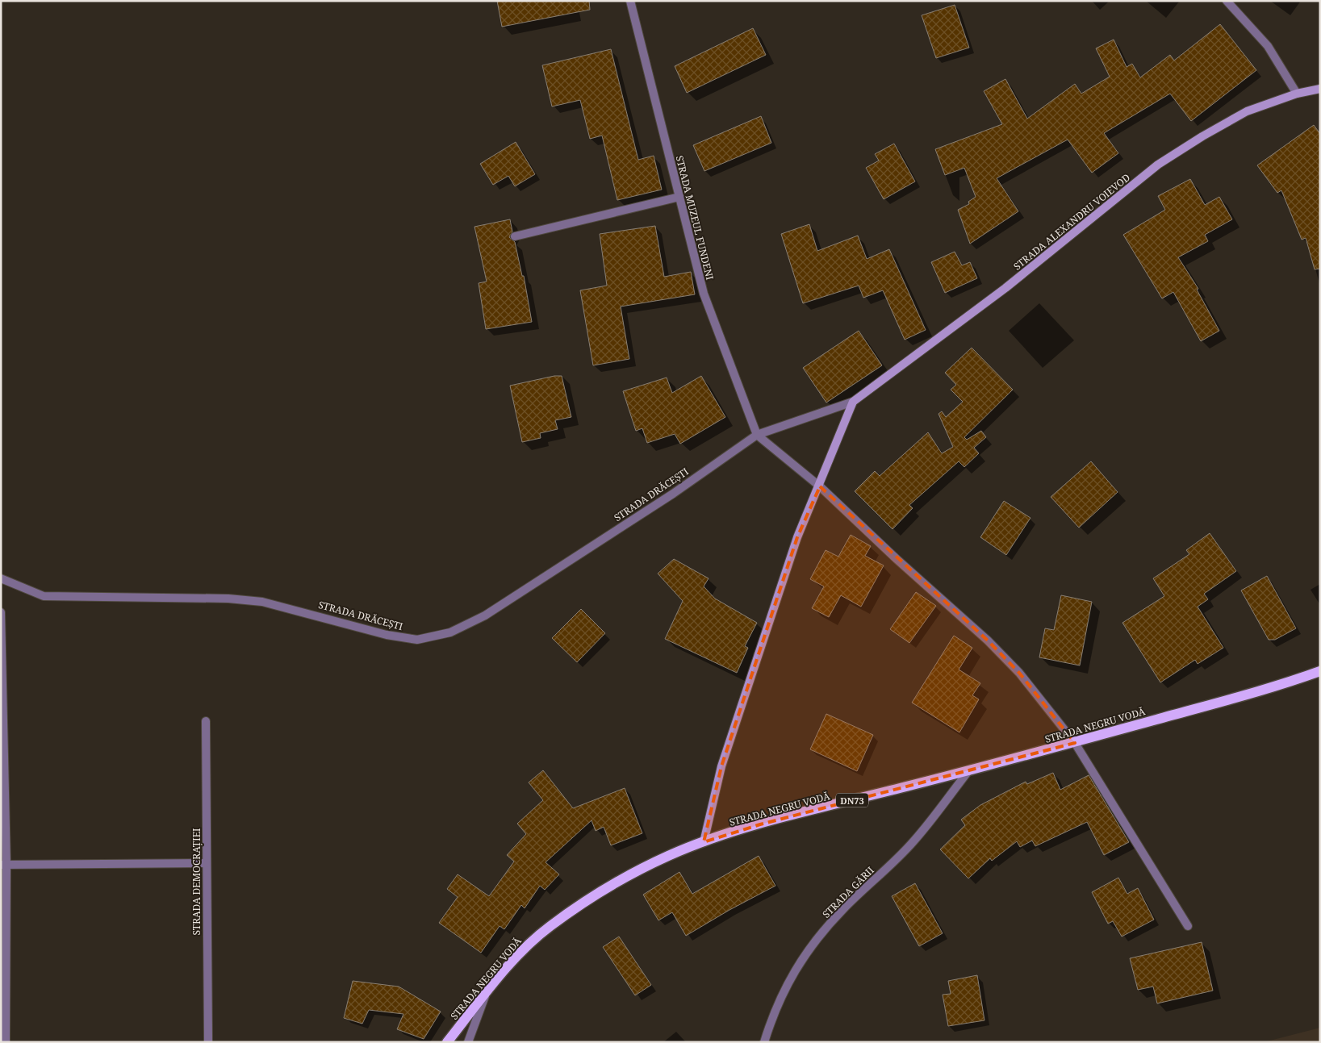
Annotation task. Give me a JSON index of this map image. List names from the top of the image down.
{
  "streets": {
    "main road": ["STRADA ALEXANDRU VOIEVOD", "STRADA NEGRU VODĂ", "DN73"],
    "street": [
      "STRADA MUZEUL FUNDENI",
      "STRADA DRĂCEȘTI",
      "STRADA DEMOCRAȚIEI",
      "STRADA GĂRII"
    ]
  },
  "crossings": [
    ["STRADA MUZEUL FUNDENI", "STRADA DRĂCEȘTI"],
    ["STRADA ALEXANDRU VOIEVOD", "STRADA DRĂCEȘTI"],
    ["STRADA NEGRU VODĂ", "STRADA GĂRII"]
  ]
}
